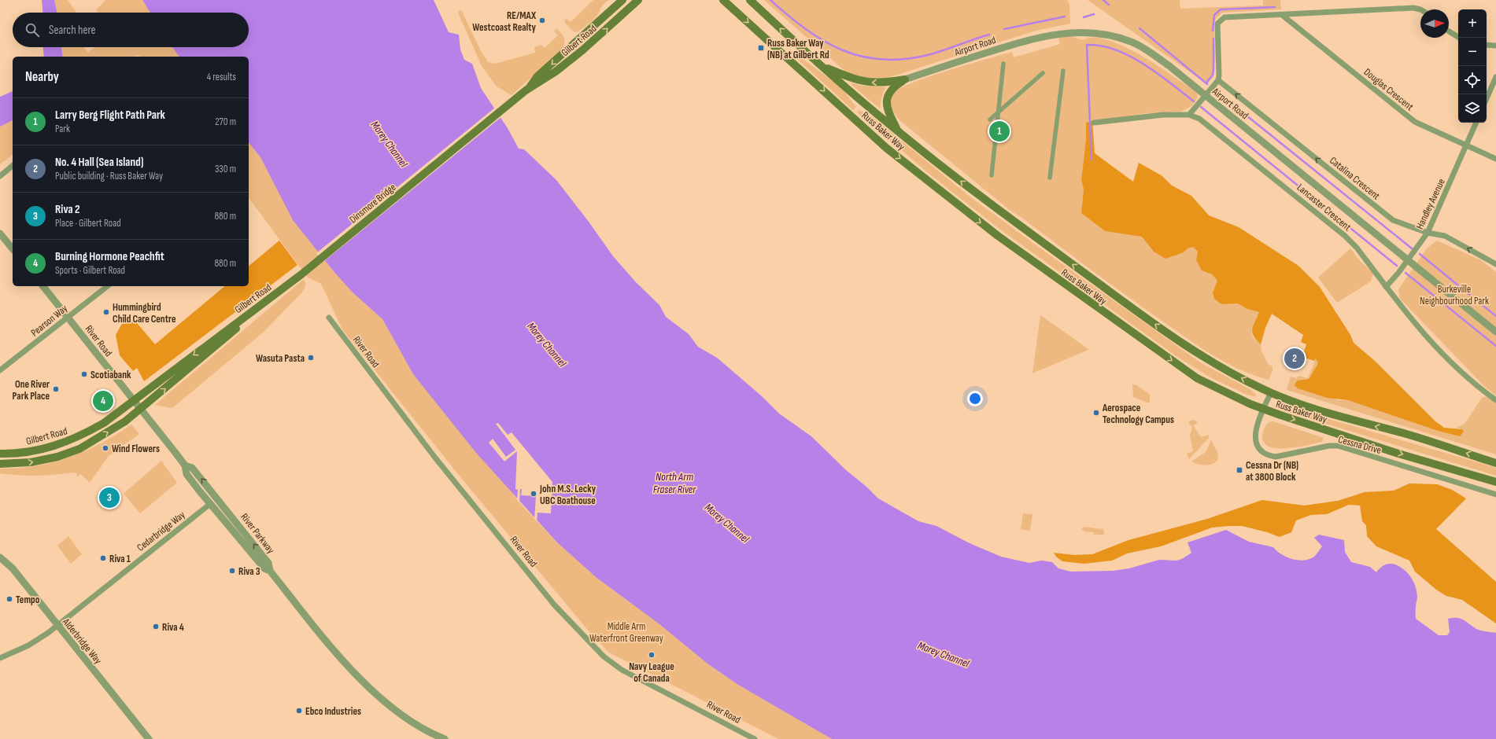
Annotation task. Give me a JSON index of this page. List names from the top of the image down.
{
  "streets": {
    "main road": ["Gilbert Road", "Russ Baker Way", "Dinsmore Bridge"],
    "street": [
      "Airport Road",
      "Douglas Crescent",
      "Catalina Crescent",
      "Handley Avenue",
      "Lancaster Crescent",
      "Pearson Way",
      "River Road",
      "Cessna Drive",
      "Cedarbridge Way",
      "River Parkway",
      "Alderbridge Way"
    ]
  },
  "crossings": [
    ["Gilbert Road", "Dinsmore Bridge"],
    ["Gilbert Road", "River Road"],
    ["Gilbert Road", "River Parkway"],
    ["Airport Road", "Handley Avenue"],
    ["Douglas Crescent", "Handley Avenue"],
    ["Russ Baker Way", "Cessna Drive"],
    ["Catalina Crescent", "Handley Avenue"],
    ["Handley Avenue", "Lancaster Crescent"],
    ["Pearson Way", "River Road"],
    ["River Road", "River Parkway"],
    ["Cedarbridge Way", "River Parkway"],
    ["Cedarbridge Way", "Alderbridge Way"]
  ],
  "one_way": ["Catalina Crescent"],
  "water": ["Morey Channel", "North Arm Fraser River"],
  "parks": ["Burkeville Neighbourhood Park", "Middle Arm Waterfront Greenway"],
  "places": {
    "other": [
      "RE/MAX Westcoast Realty",
      "Hummingbird Child Care Centre",
      "Wasuta Pasta",
      "Scotiabank",
      "One River Park Place",
      "Aerospace Technology Campus",
      "Wind Flowers",
      "John M.S. Lecky UBC Boathouse",
      "Riva 1",
      "Riva 3",
      "Tempo",
      "Riva 4",
      "Navy League of Canada",
      "Ebco Industries"
    ],
    "transit": ["Russ Baker Way (NB) at Gilbert Rd", "Cessna Dr (NB) at 3800 Block"]
  },
  "north": "right",
  "page": {
    "map_buttons": ["+", "−"],
    "search": "Search here",
    "heading": ["Nearby", "4 results"],
    "list": [
      {
        "mark": "1",
        "name": "Larry Berg Flight Path Park",
        "note": "Park",
        "value": "270 m"
      },
      {
        "mark": "2",
        "name": "No. 4 Hall (Sea Island)",
        "note": "Public building · Russ Baker Way",
        "value": "330 m"
      },
      {
        "mark": "3",
        "name": "Riva 2",
        "note": "Place · Gilbert Road",
        "value": "880 m"
      },
      {
        "mark": "4",
        "name": "Burning Hormone Peachfit",
        "note": "Sports · Gilbert Road",
        "value": "880 m"
      }
    ],
    "pins": [
      "1",
      "2",
      "4",
      "3"
    ]
  }
}
